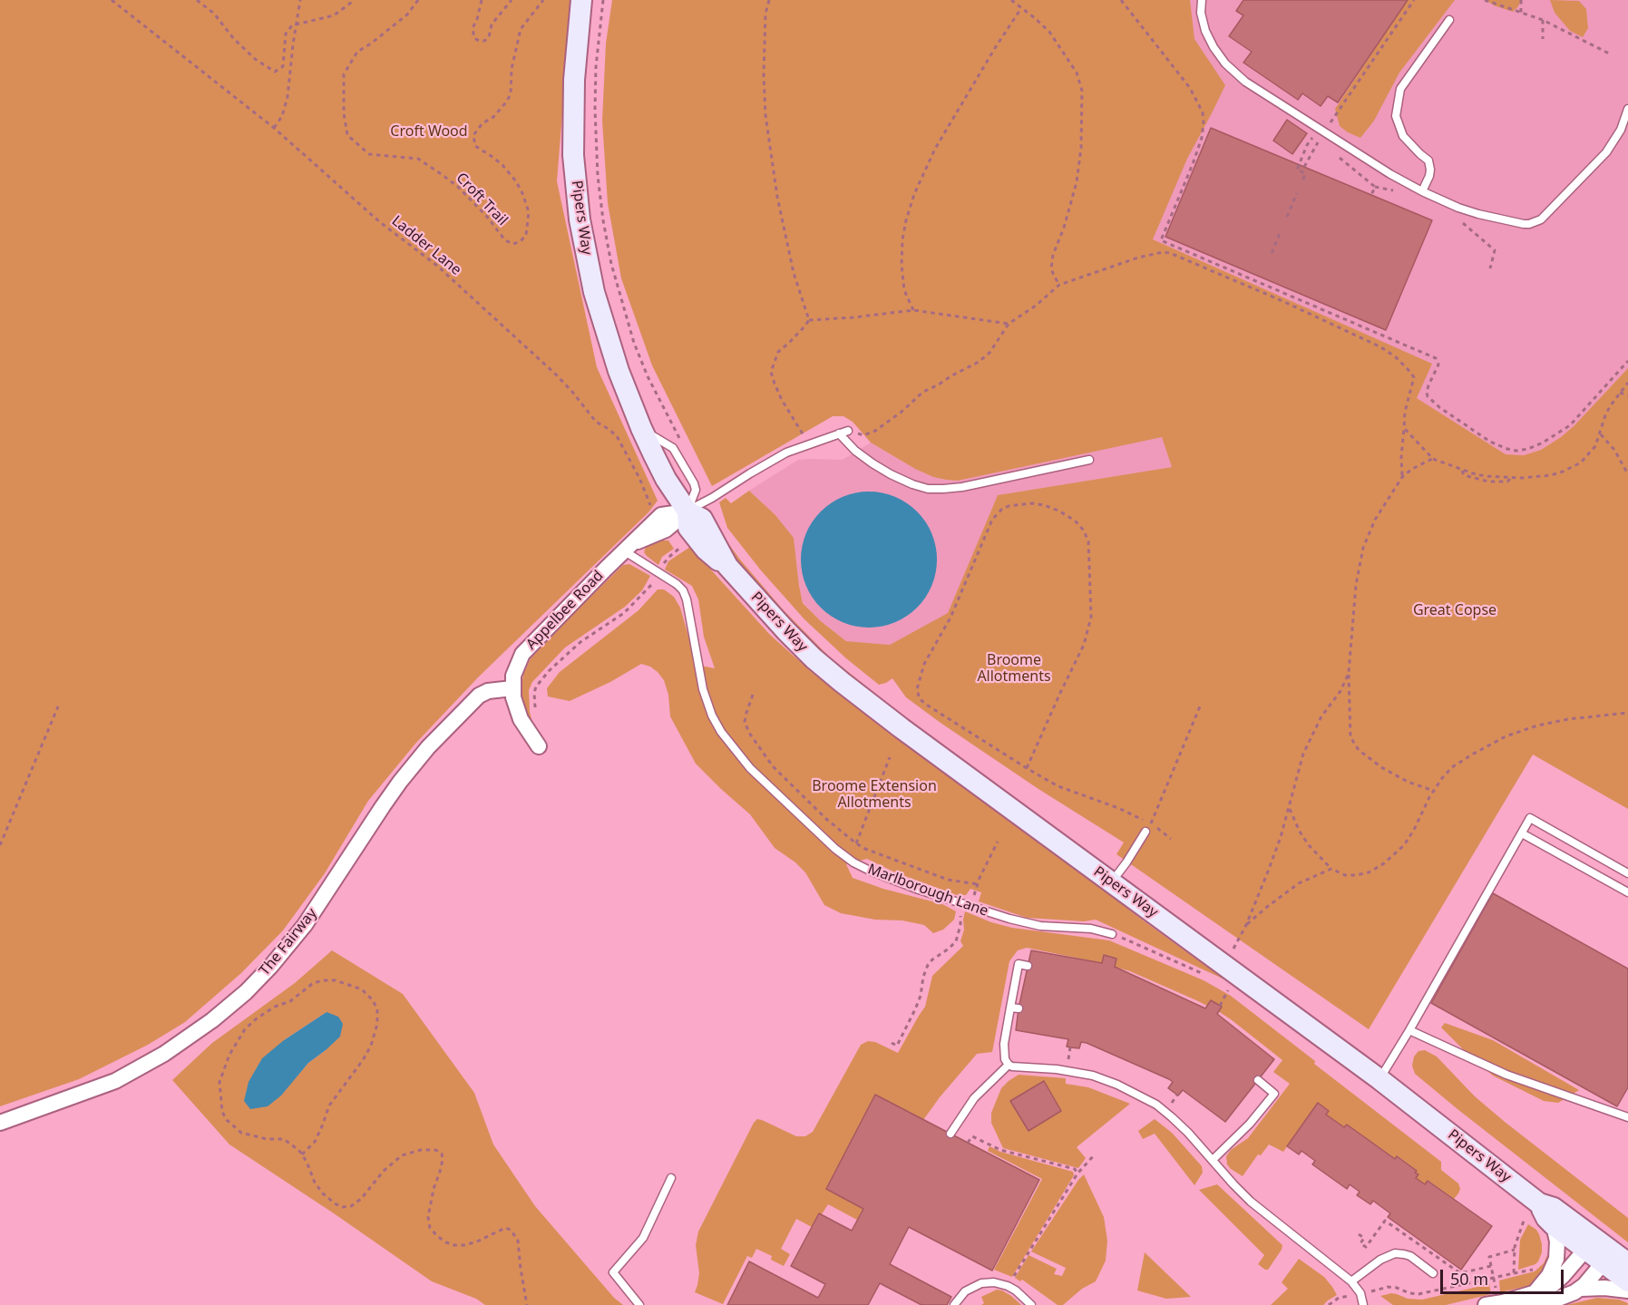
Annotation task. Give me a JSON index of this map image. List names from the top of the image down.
{
  "streets": {
    "main road": ["Pipers Way"],
    "street": ["Appelbee Road", "The Fairway"],
    "lane": ["Marlborough Lane"],
    "path": ["Croft Trail", "Ladder Lane"]
  },
  "crossings": [
    ["Pipers Way", "Ladder Lane"],
    ["Ladder Lane", "Appelbee Road"],
    ["Appelbee Road", "Marlborough Lane"],
    ["Appelbee Road", "The Fairway"]
  ],
  "parks": [
    "Croft Wood",
    "Great Copse",
    "Broome Allotments",
    "Broome Extension Allotments"
  ],
  "scale_bar": "50 m"
}
